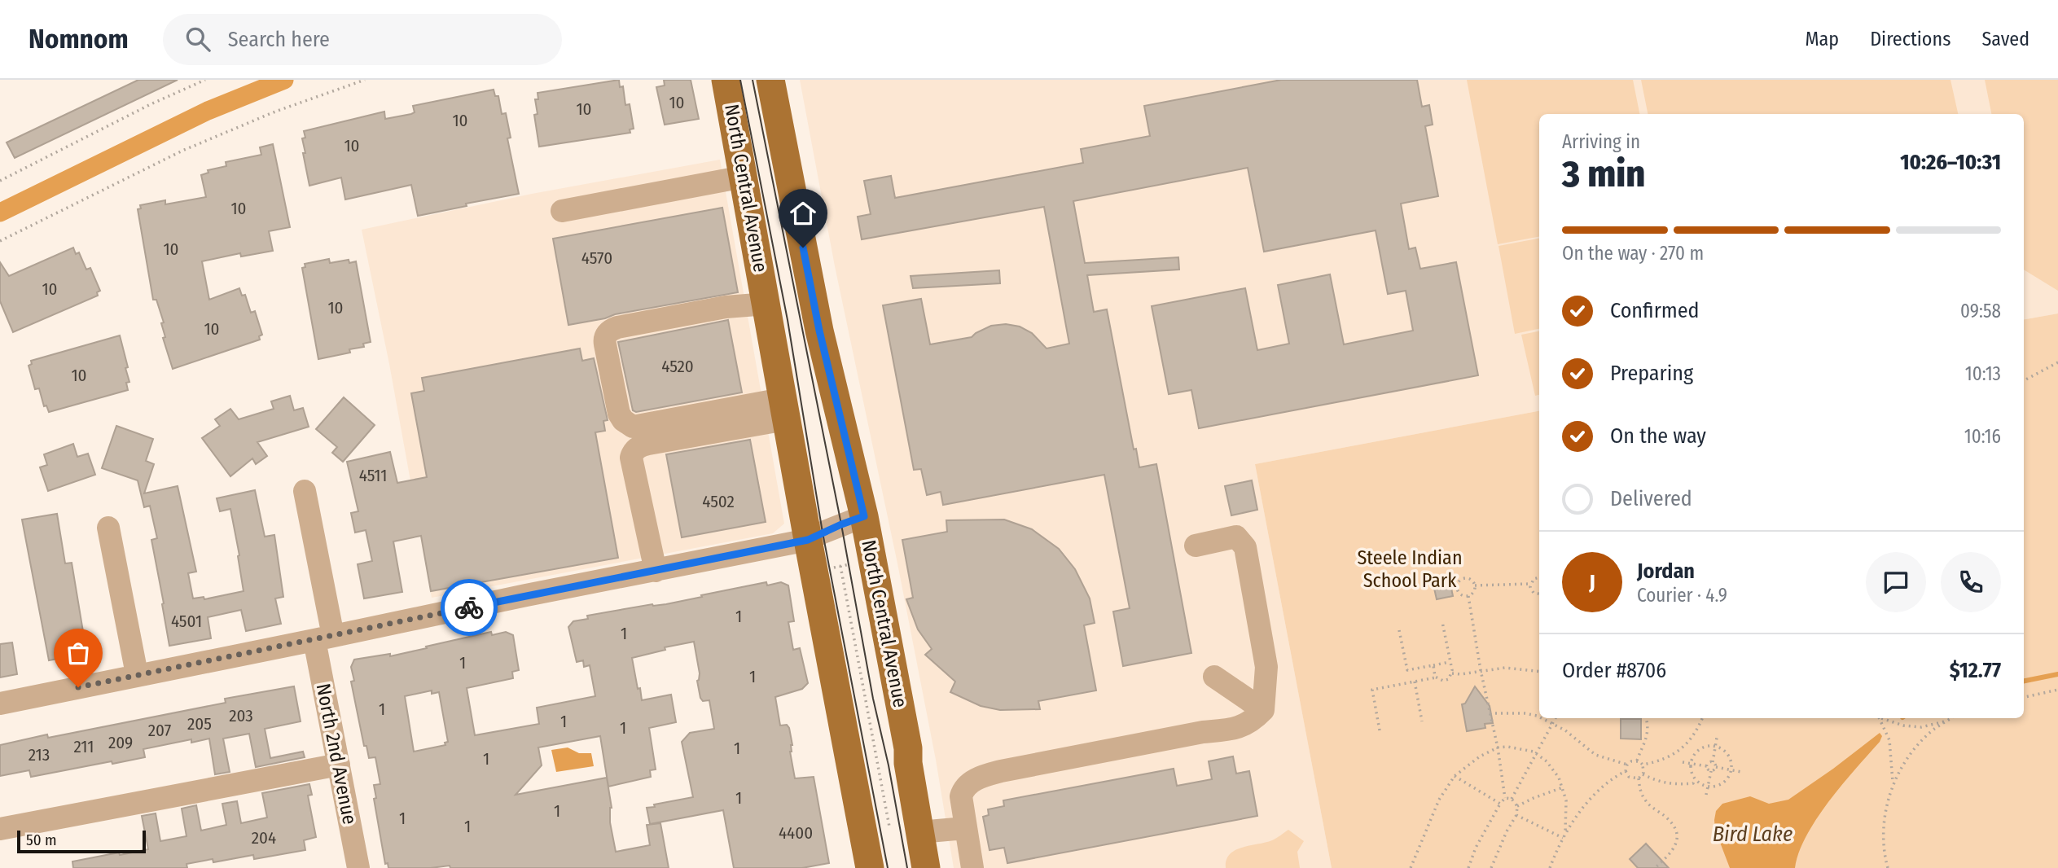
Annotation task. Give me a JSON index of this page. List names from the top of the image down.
{
  "streets": {
    "main road": ["North Central Avenue"],
    "street": ["North 2nd Avenue"]
  },
  "water": ["Bird Lake"],
  "parks": ["Steele Indian School Park"],
  "house_numbers": [
    "10",
    "10",
    "10",
    "10",
    "10",
    "10",
    "4570",
    "10",
    "10",
    "10",
    "4520",
    "10",
    "4511",
    "4502",
    "1",
    "4501",
    "1",
    "1",
    "1",
    "1",
    "203",
    "1",
    "205",
    "1",
    "207",
    "209",
    "211",
    "1",
    "213",
    "1",
    "1",
    "1",
    "1",
    "1",
    "4400",
    "204"
  ],
  "scale_bar": "50 m",
  "page": {
    "header": "Nomnom",
    "search": "Search here",
    "nav": ["Map", "Directions", "Saved"],
    "heading": ["3 min", "Arriving in", "10:26–10:31"],
    "panel": [
      "Jordan",
      "Courier · 4.9",
      "Order #8706",
      "$12.77"
    ],
    "bar": "On the way · 270 m",
    "list": [
      ["Confirmed", "09:58"],
      ["Preparing", "10:13"],
      ["On the way", "10:16"],
      "Delivered"
    ],
    "round": "J",
    "scale": "50 m"
  }
}
